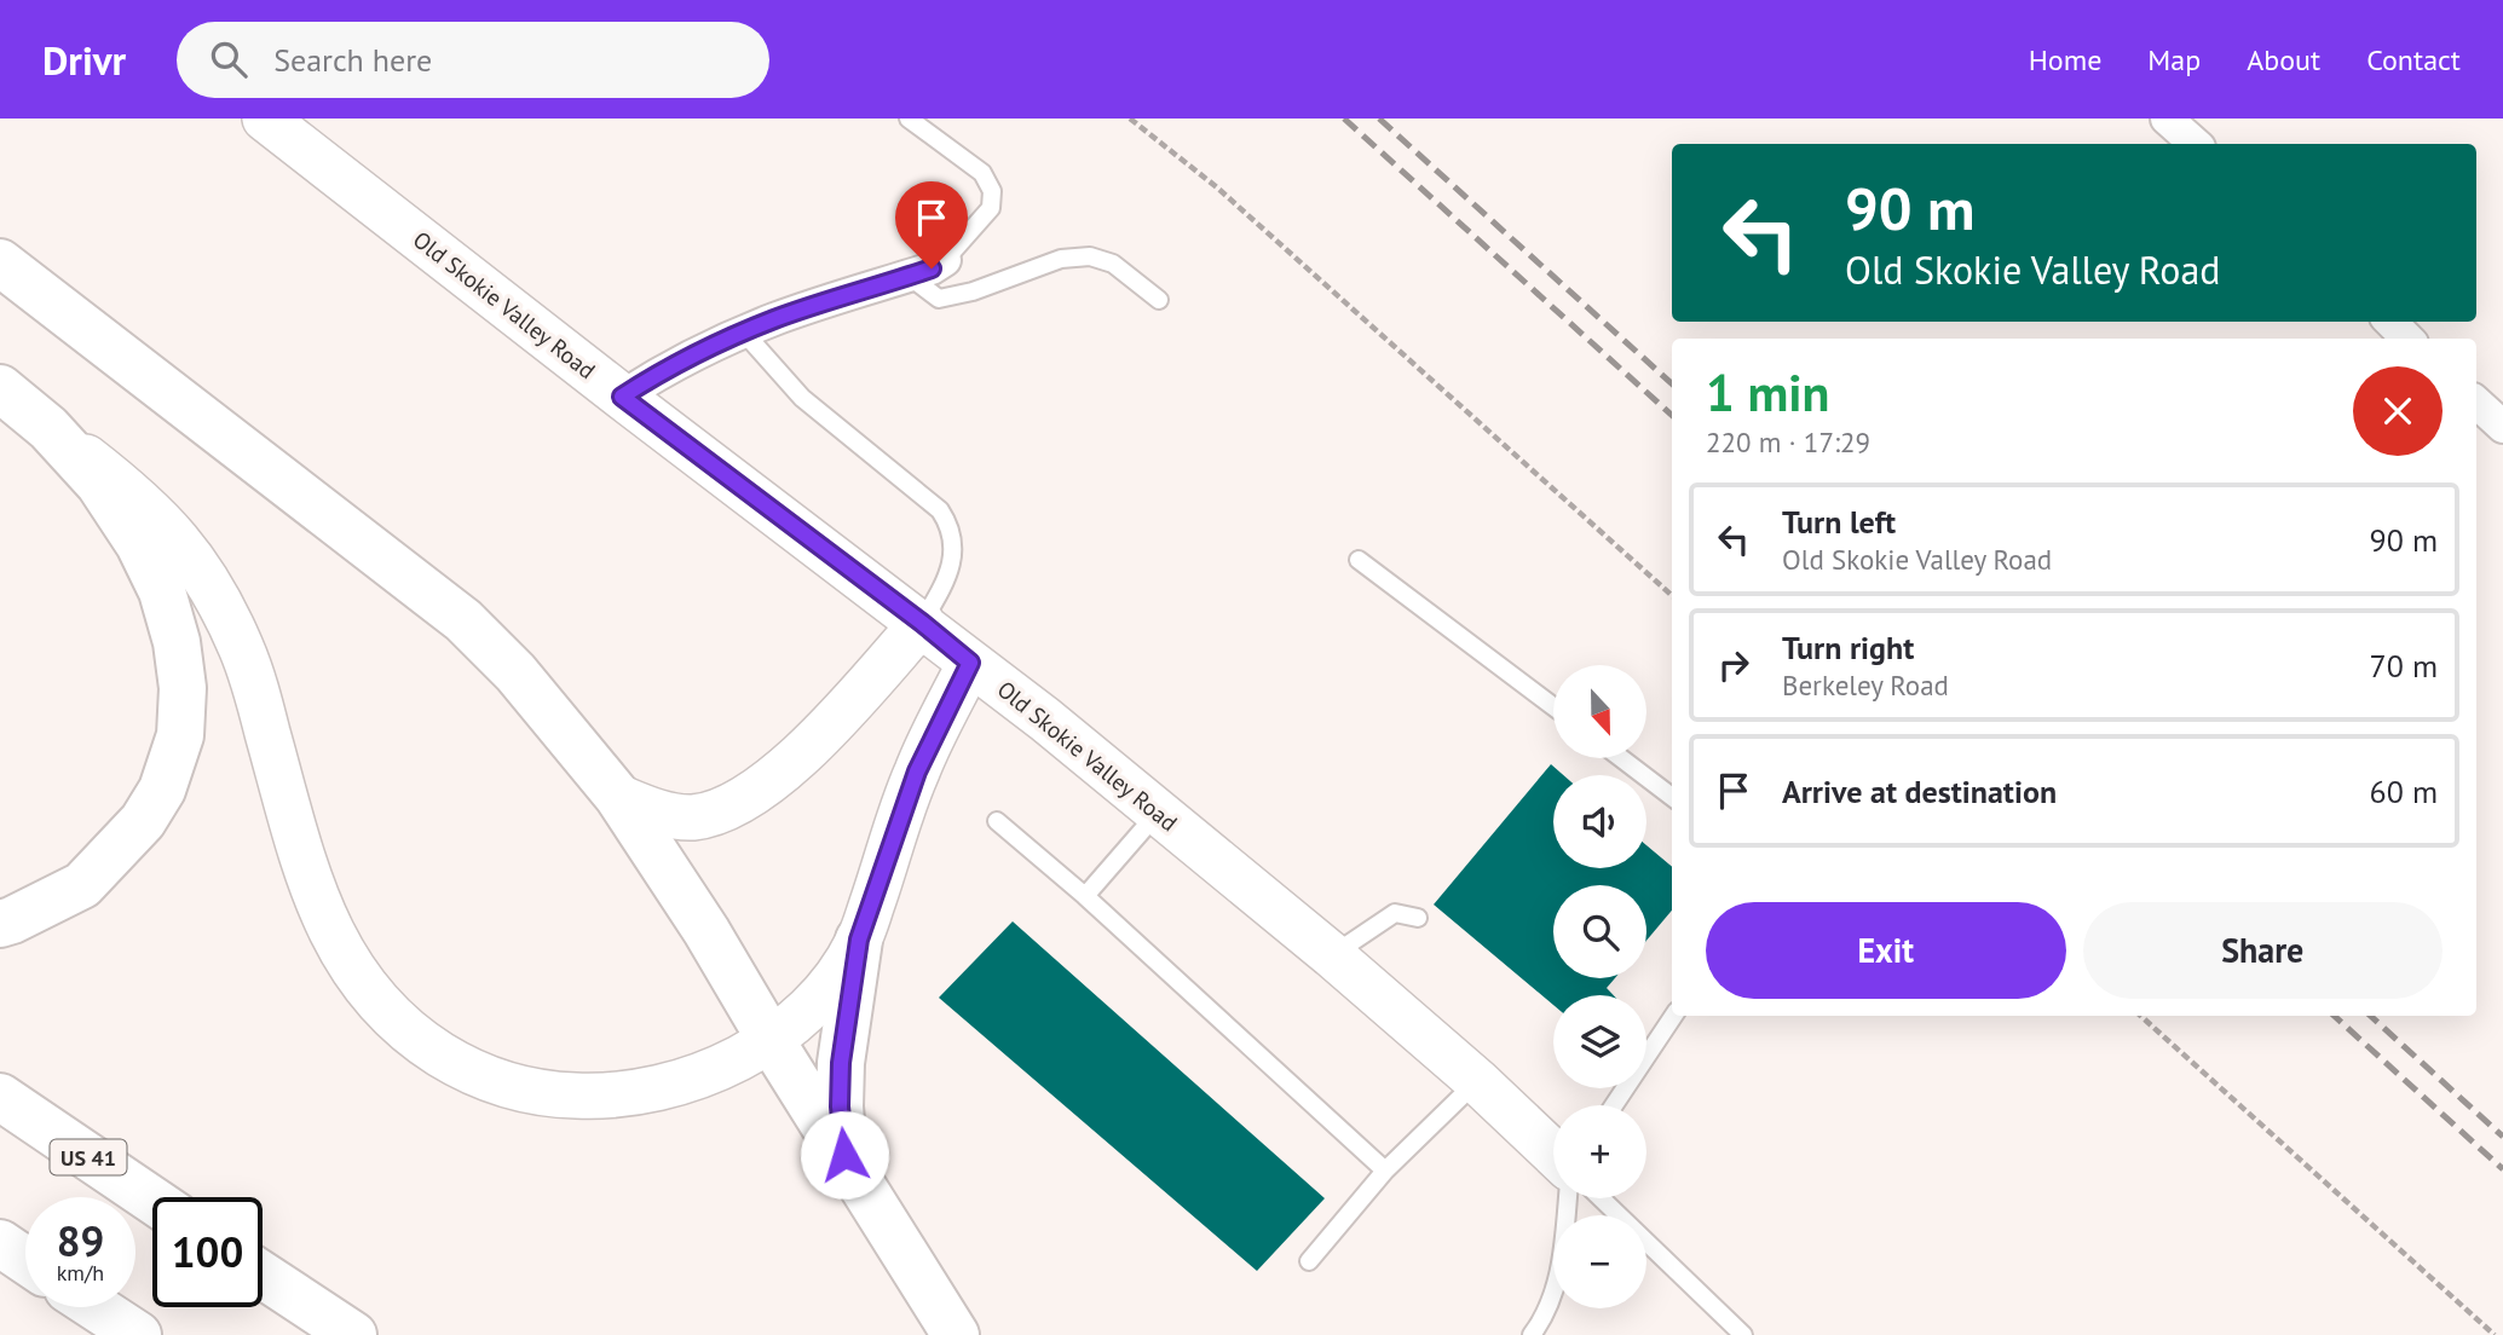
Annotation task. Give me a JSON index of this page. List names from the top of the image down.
{
  "streets": {
    "highway": ["US 41"],
    "street": ["Old Skokie Valley Road"]
  },
  "north": "bottom",
  "page": {
    "header": "Drivr",
    "search": "Search here",
    "nav": [
      "Home",
      "Map",
      "About",
      "Contact"
    ],
    "turn": ["90 m", "Old Skokie Valley Road"],
    "heading": ["1 min", "220 m · 17:29"],
    "list": [
      {
        "name": "Turn left",
        "note": "Old Skokie Valley Road",
        "value": "90 m"
      },
      {
        "name": "Turn right",
        "note": "Berkeley Road",
        "value": "70 m"
      },
      {
        "name": "Arrive at destination",
        "value": "60 m"
      }
    ],
    "map_buttons": ["+", "−"],
    "buttons": ["Exit", "Share"],
    "speed": "89 km/h",
    "limit": "100"
  }
}
